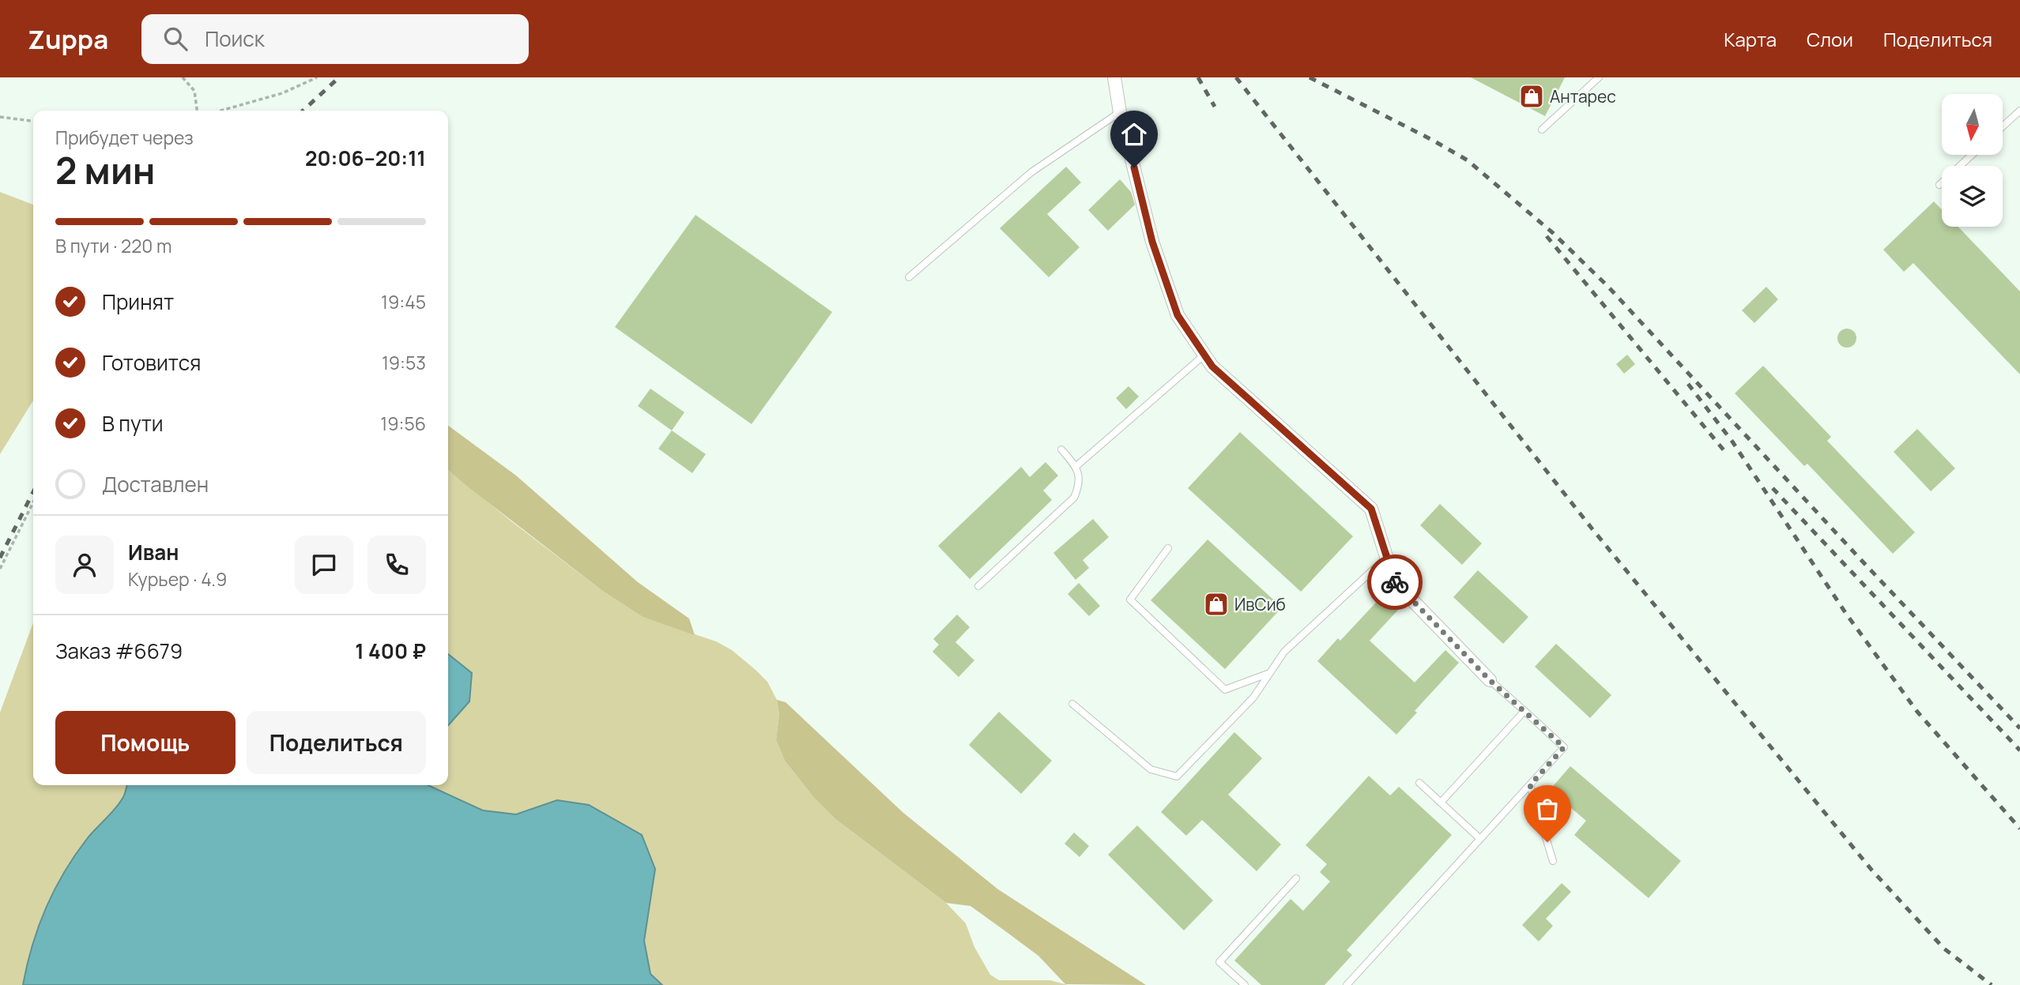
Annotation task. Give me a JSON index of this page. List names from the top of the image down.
{
  "places": {
    "shop": ["Антарес", "ИвСиб"]
  },
  "north": "bottom",
  "page": {
    "header": "Zuppa",
    "search": "Поиск",
    "nav": ["Карта", "Слои", "Поделиться"],
    "heading": ["2 мин", "Прибудет через", "20:06–20:11"],
    "panel": [
      "Иван",
      "Курьер · 4.9",
      "Заказ #6679",
      "1 400 ₽"
    ],
    "bar": "В пути · 220 m",
    "list": [
      ["Принят", "19:45"],
      ["Готовится", "19:53"],
      ["В пути", "19:56"],
      "Доставлен"
    ],
    "buttons": ["Помощь", "Поделиться"]
  }
}
